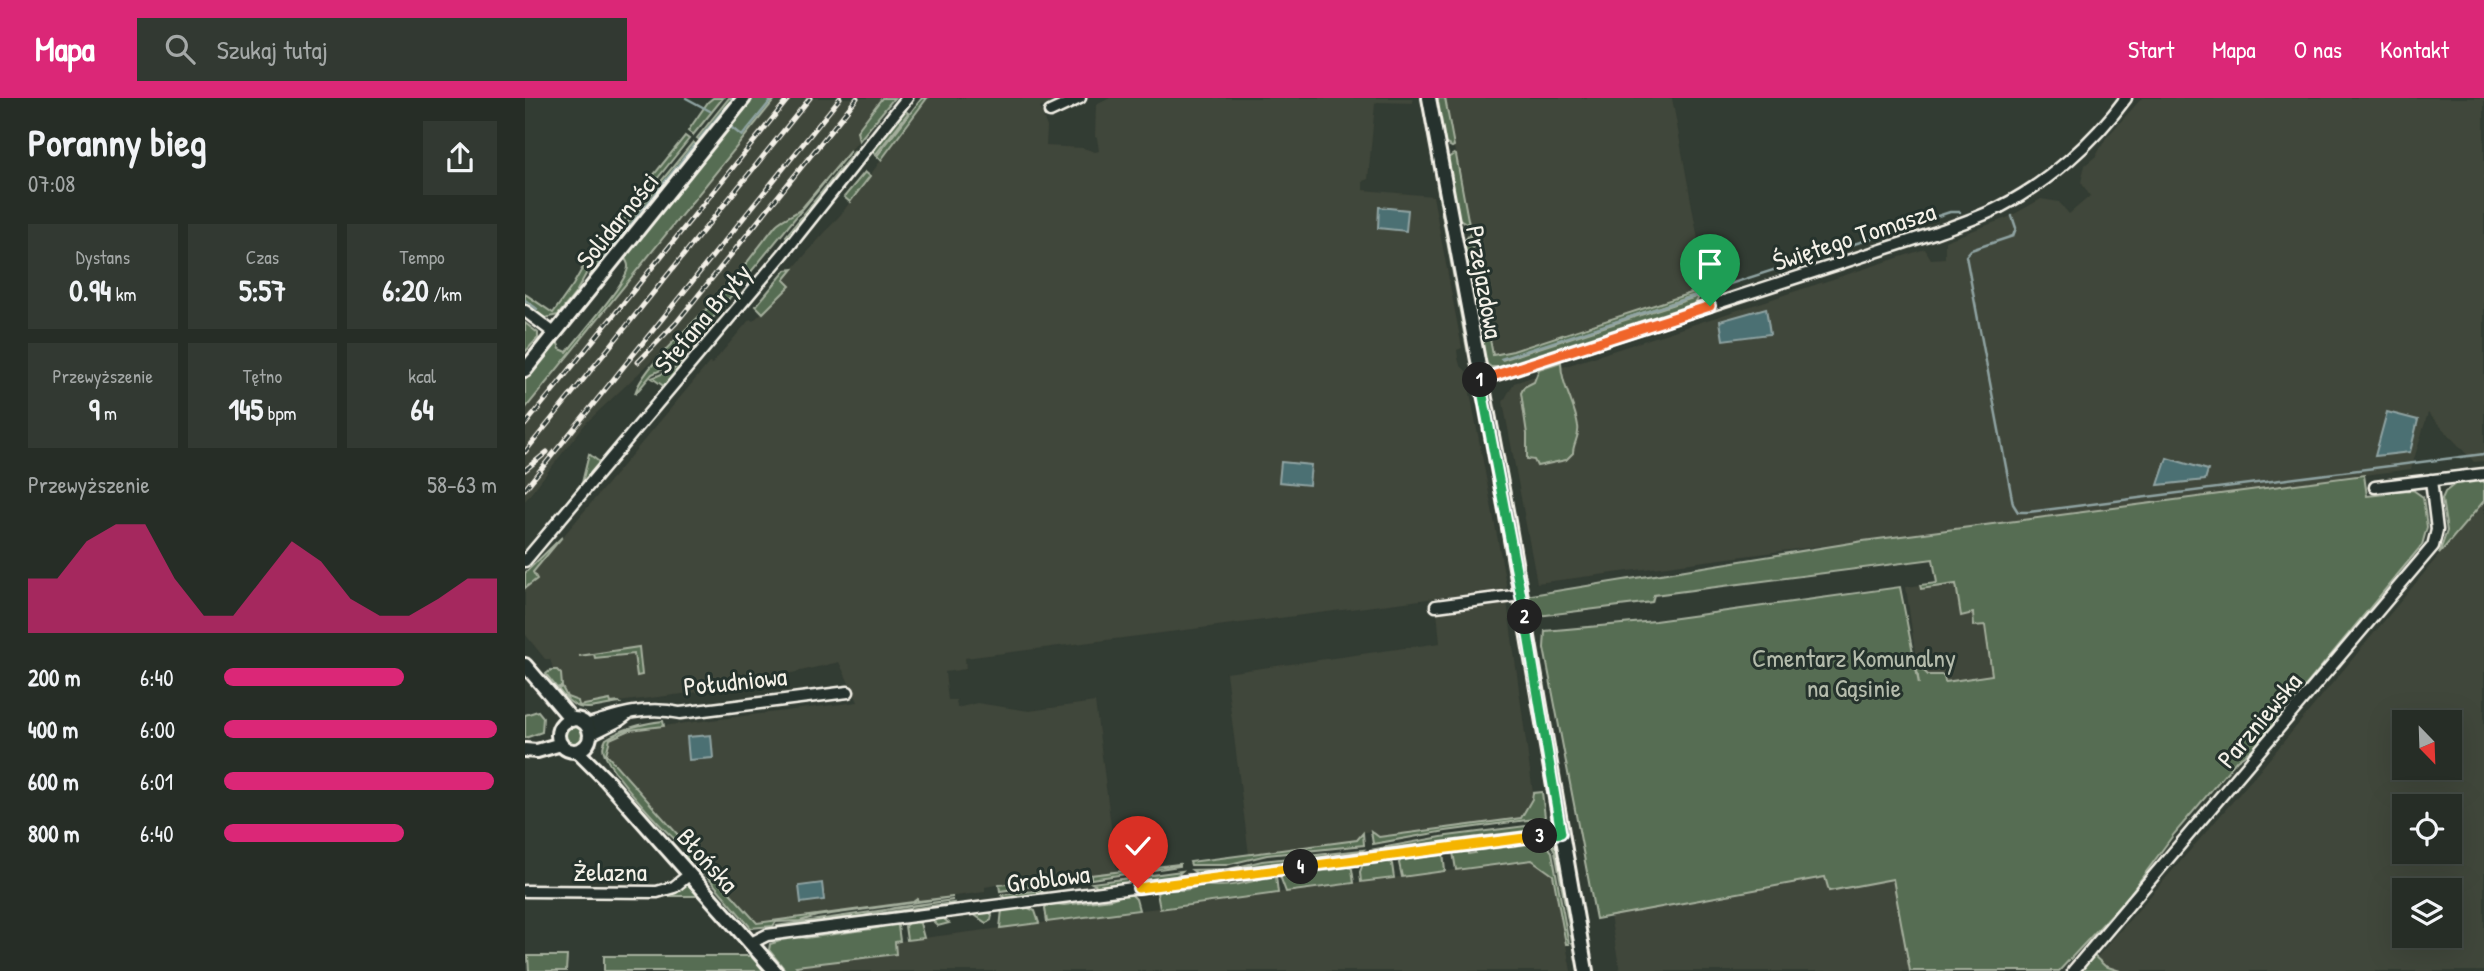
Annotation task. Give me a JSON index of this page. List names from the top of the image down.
{
  "streets": {
    "street": [
      "Solidarności",
      "Świętego Tomasza",
      "Przejazdowa",
      "Stefana Bryły",
      "Południowa",
      "Parzniewska",
      "Błońska",
      "Żelazna",
      "Groblowa"
    ]
  },
  "crossings": [
    ["Świętego Tomasza", "Przejazdowa"],
    ["Przejazdowa", "Groblowa"],
    ["Południowa", "Błońska"],
    ["Błońska", "Żelazna"],
    ["Błońska", "Groblowa"]
  ],
  "parks": ["Cmentarz Komunalny na Gąsinie"],
  "north": "bottom right",
  "page": {
    "header": "Mapa",
    "search": "Szukaj tutaj",
    "nav": [
      "Start",
      "Mapa",
      "O nas",
      "Kontakt"
    ],
    "heading": ["Poranny bieg", "07:08"],
    "stats": [
      ["Dystans", "0.94 km"],
      ["Czas", "5:57"],
      ["Tempo", "6:20 /km"],
      ["Przewyższenie", "9 m"],
      ["Tętno", "145 bpm"],
      ["kcal", "64"]
    ],
    "pins": [
      "1",
      "2",
      "3",
      "4"
    ],
    "chart": ["Przewyższenie", "58–63 m"],
    "list": [
      {
        "name": "200 m",
        "note": "6:40"
      },
      {
        "name": "400 m",
        "note": "6:00"
      },
      {
        "name": "600 m",
        "note": "6:01"
      },
      {
        "name": "800 m",
        "note": "6:40"
      }
    ]
  }
}
